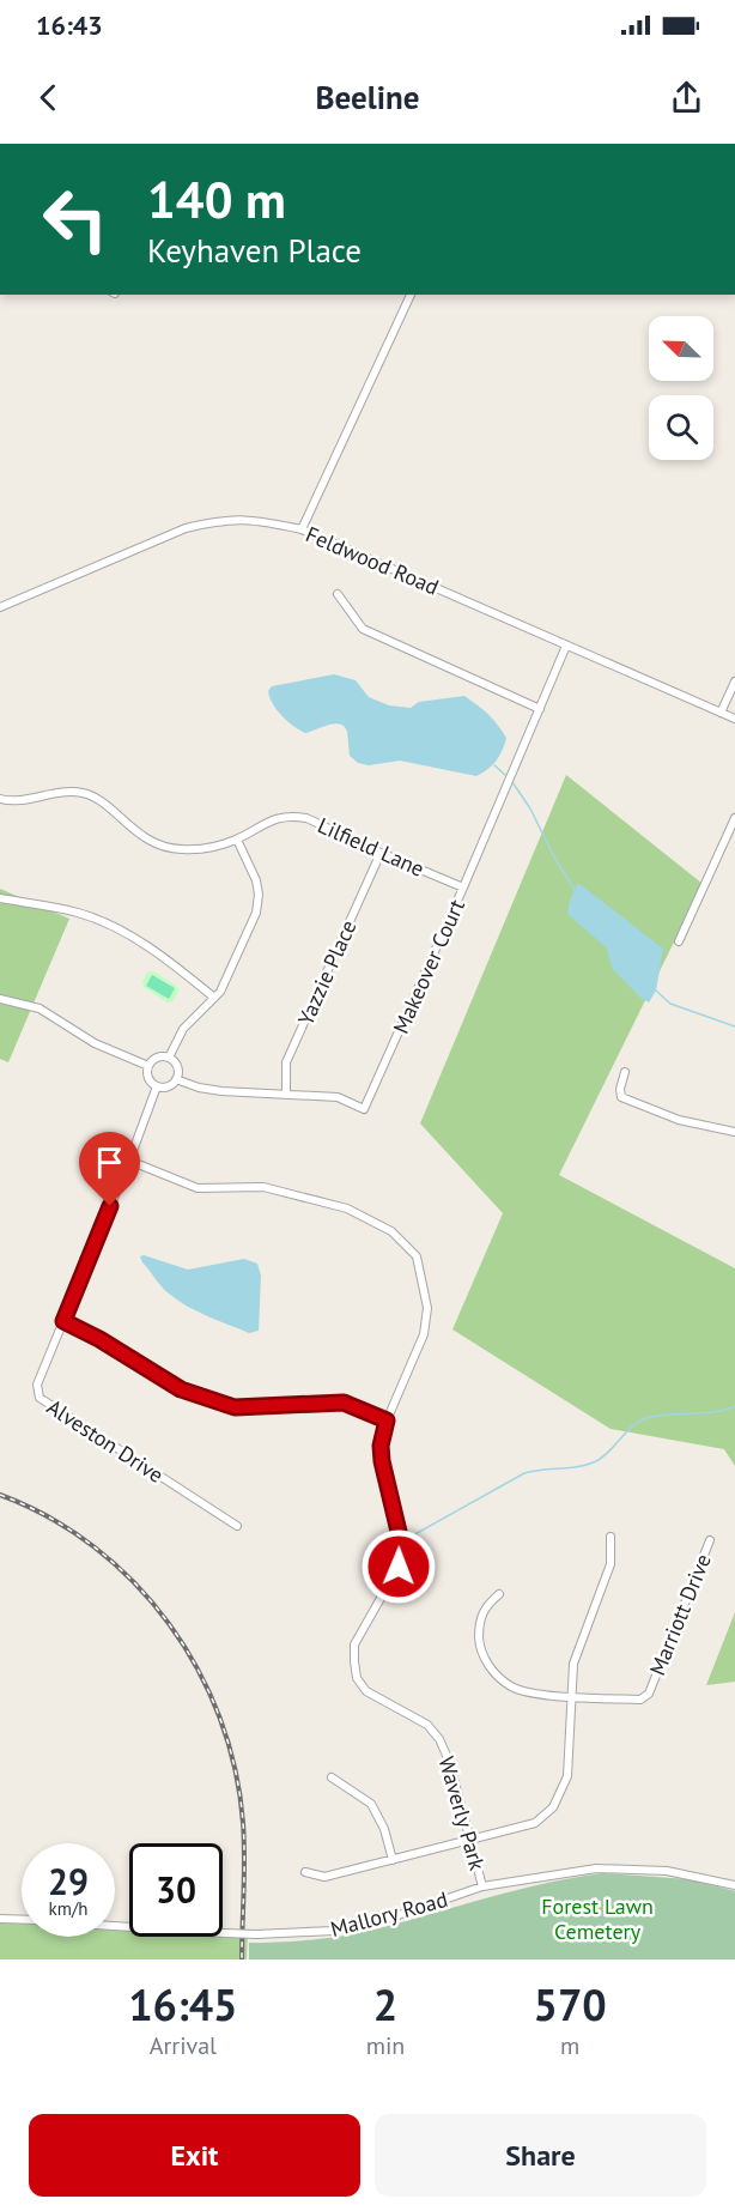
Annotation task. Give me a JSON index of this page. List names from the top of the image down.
{
  "streets": {
    "street": [
      "Feldwood Road",
      "Lilfield Lane",
      "Makeover Court",
      "Yazzie Place",
      "Alveston Drive",
      "Marriott Drive",
      "Waverly Park",
      "Mallory Road"
    ]
  },
  "crossings": [
    ["Feldwood Road", "Makeover Court"],
    ["Lilfield Lane", "Makeover Court"],
    ["Lilfield Lane", "Yazzie Place"],
    ["Makeover Court", "Yazzie Place"],
    ["Makeover Court", "Alveston Drive"],
    ["Alveston Drive", "Waverly Park"],
    ["Waverly Park", "Mallory Road"]
  ],
  "parks": ["Forest Lawn Cemetery"],
  "north": "top left",
  "page": {
    "status": "16:43",
    "header": "Beeline",
    "turn": ["140 m", "Keyhaven Place"],
    "speed": "29 km/h",
    "limit": "30",
    "eta": [
      "16:45",
      "Arrival",
      "2",
      "min",
      "570",
      "m"
    ],
    "buttons": ["Exit", "Share"]
  }
}
